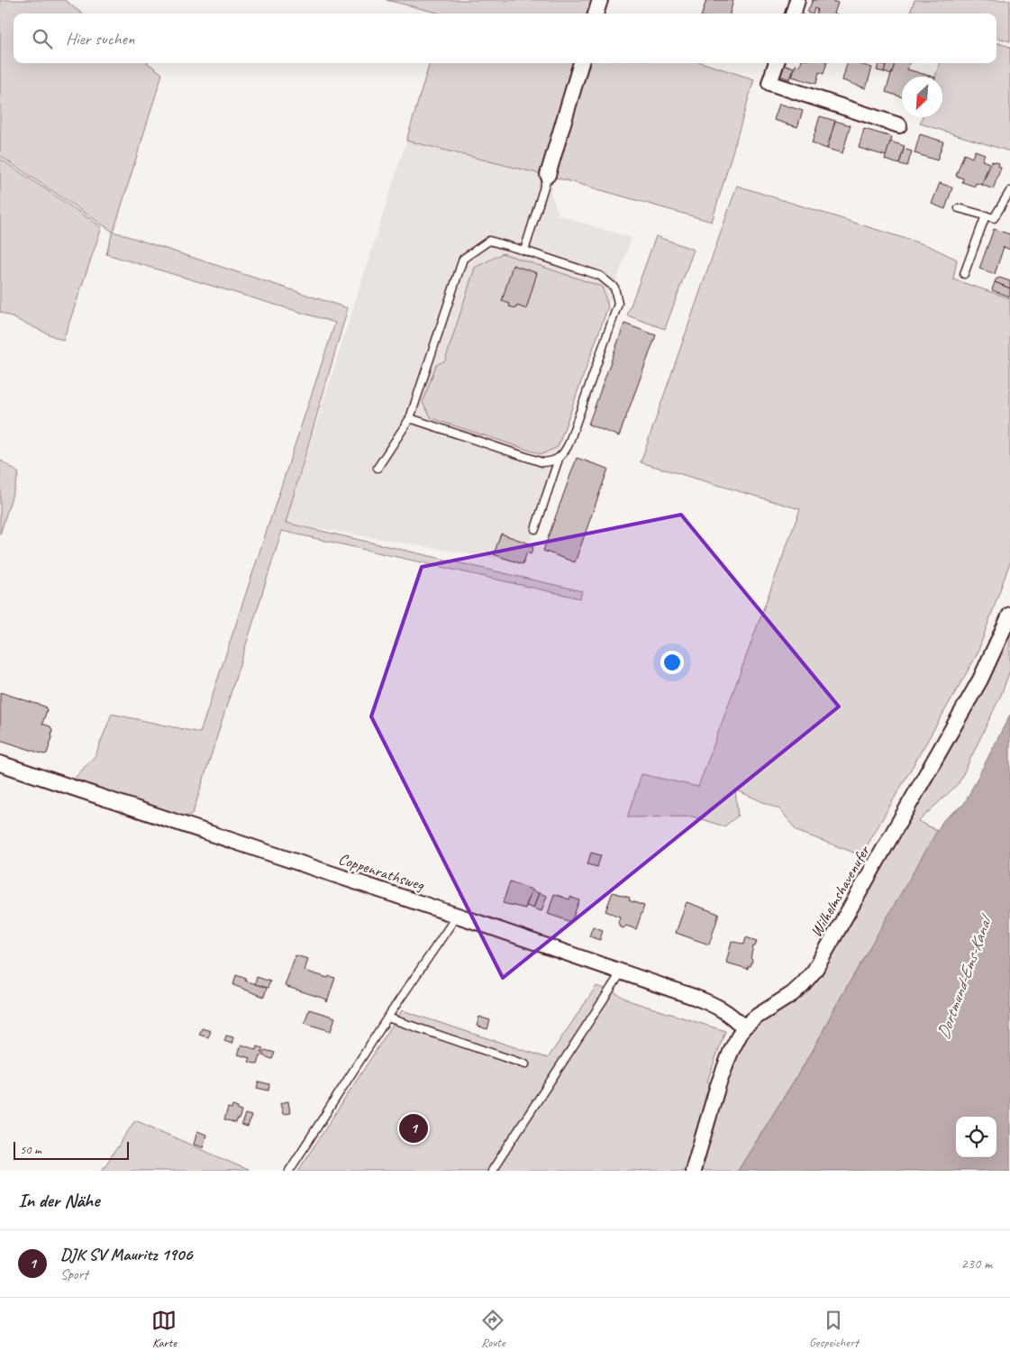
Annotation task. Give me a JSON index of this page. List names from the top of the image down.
{
  "streets": {
    "street": ["Coppenrathsweg", "Wilhelmshavenufer"]
  },
  "crossings": [
    ["Coppenrathsweg", "Wilhelmshavenufer"]
  ],
  "water": ["Dortmund-Ems-Kanal"],
  "scale_bar": "50 m",
  "north": "bottom left",
  "page": {
    "search": "Hier suchen",
    "pins": "1",
    "scale": "50 m",
    "heading": "In der Nähe",
    "list": [
      {
        "mark": "1",
        "name": "DJK SV Mauritz 1906",
        "note": "Sport",
        "value": "230 m"
      }
    ],
    "nav": ["Karte", "Route", "Gespeichert"]
  }
}
